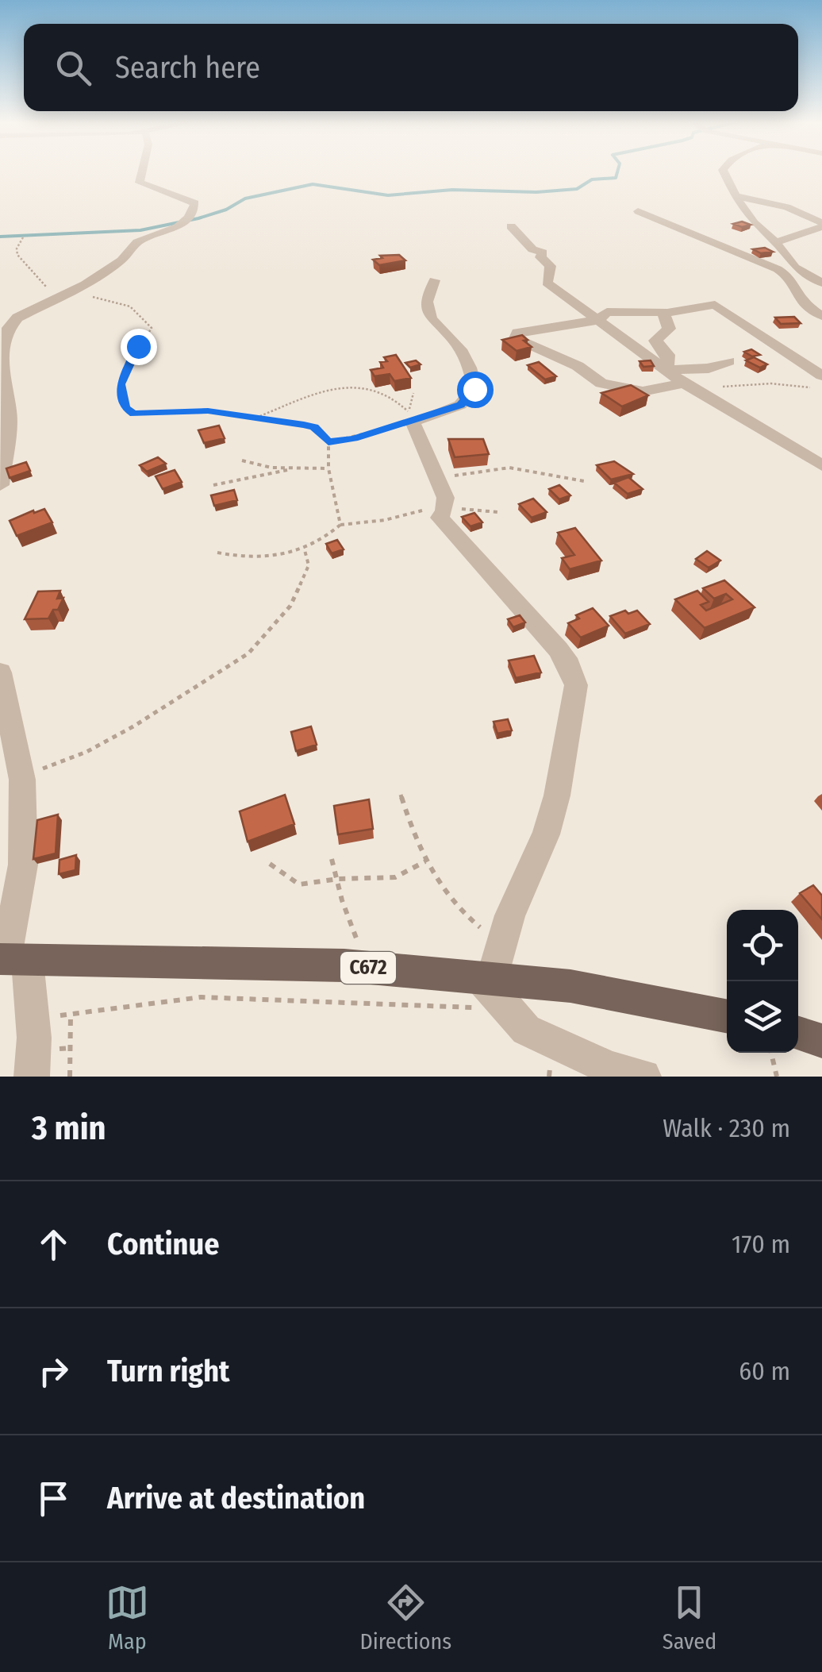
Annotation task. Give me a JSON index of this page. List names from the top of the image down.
{
  "streets": {
    "main road": ["C672"]
  },
  "page": {
    "search": "Search here",
    "heading": ["3 min", "Walk · 230 m"],
    "list": [
      ["Continue", "170 m"],
      ["Turn right", "60 m"],
      "Arrive at destination"
    ],
    "nav": ["Map", "Directions", "Saved"]
  }
}
